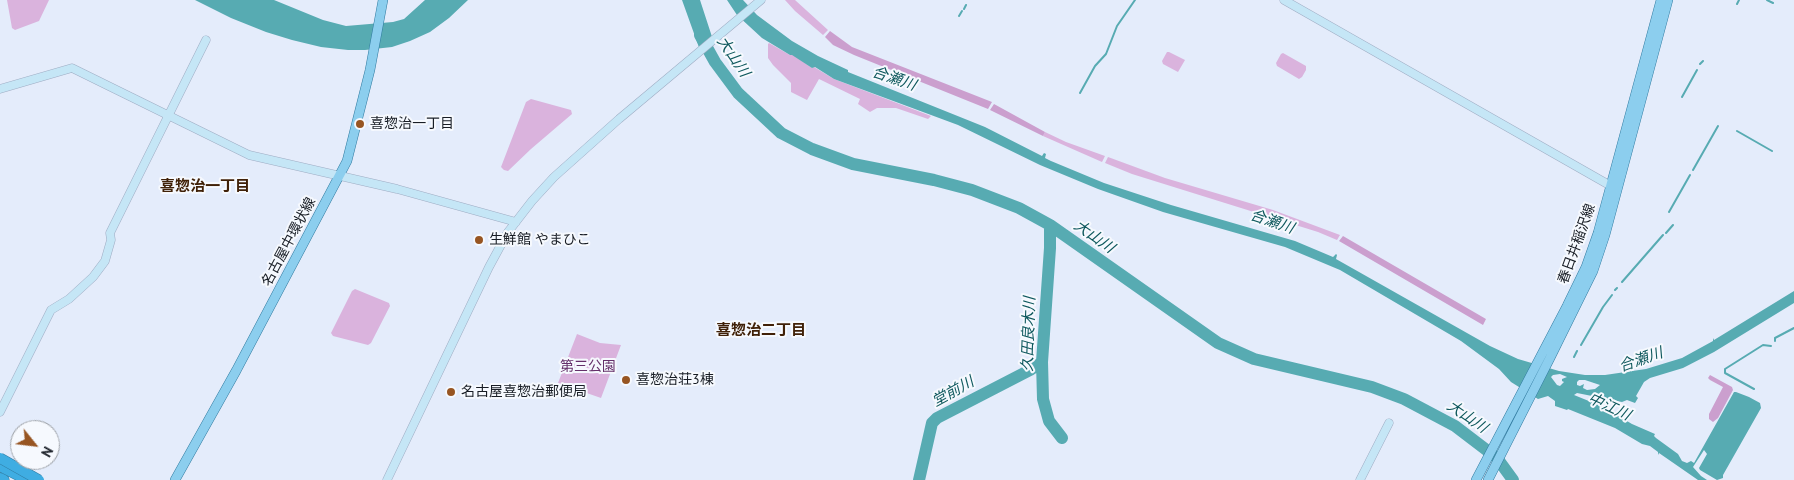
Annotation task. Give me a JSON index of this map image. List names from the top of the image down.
{
  "streets": {
    "main road": ["名古屋中環状線", "春日井稲沢線"]
  },
  "districts": ["喜惣治一丁目", "喜惣治二丁目"],
  "water": [
    "大山川",
    "合瀬川",
    "久田良木川",
    "堂前川",
    "中江川"
  ],
  "parks": ["第三公園"],
  "places": [
    "喜惣治一丁目",
    "生鮮館 やまひこ",
    "喜惣治荘3棟",
    "名古屋喜惣治郵便局"
  ],
  "north": "bottom right"
}
